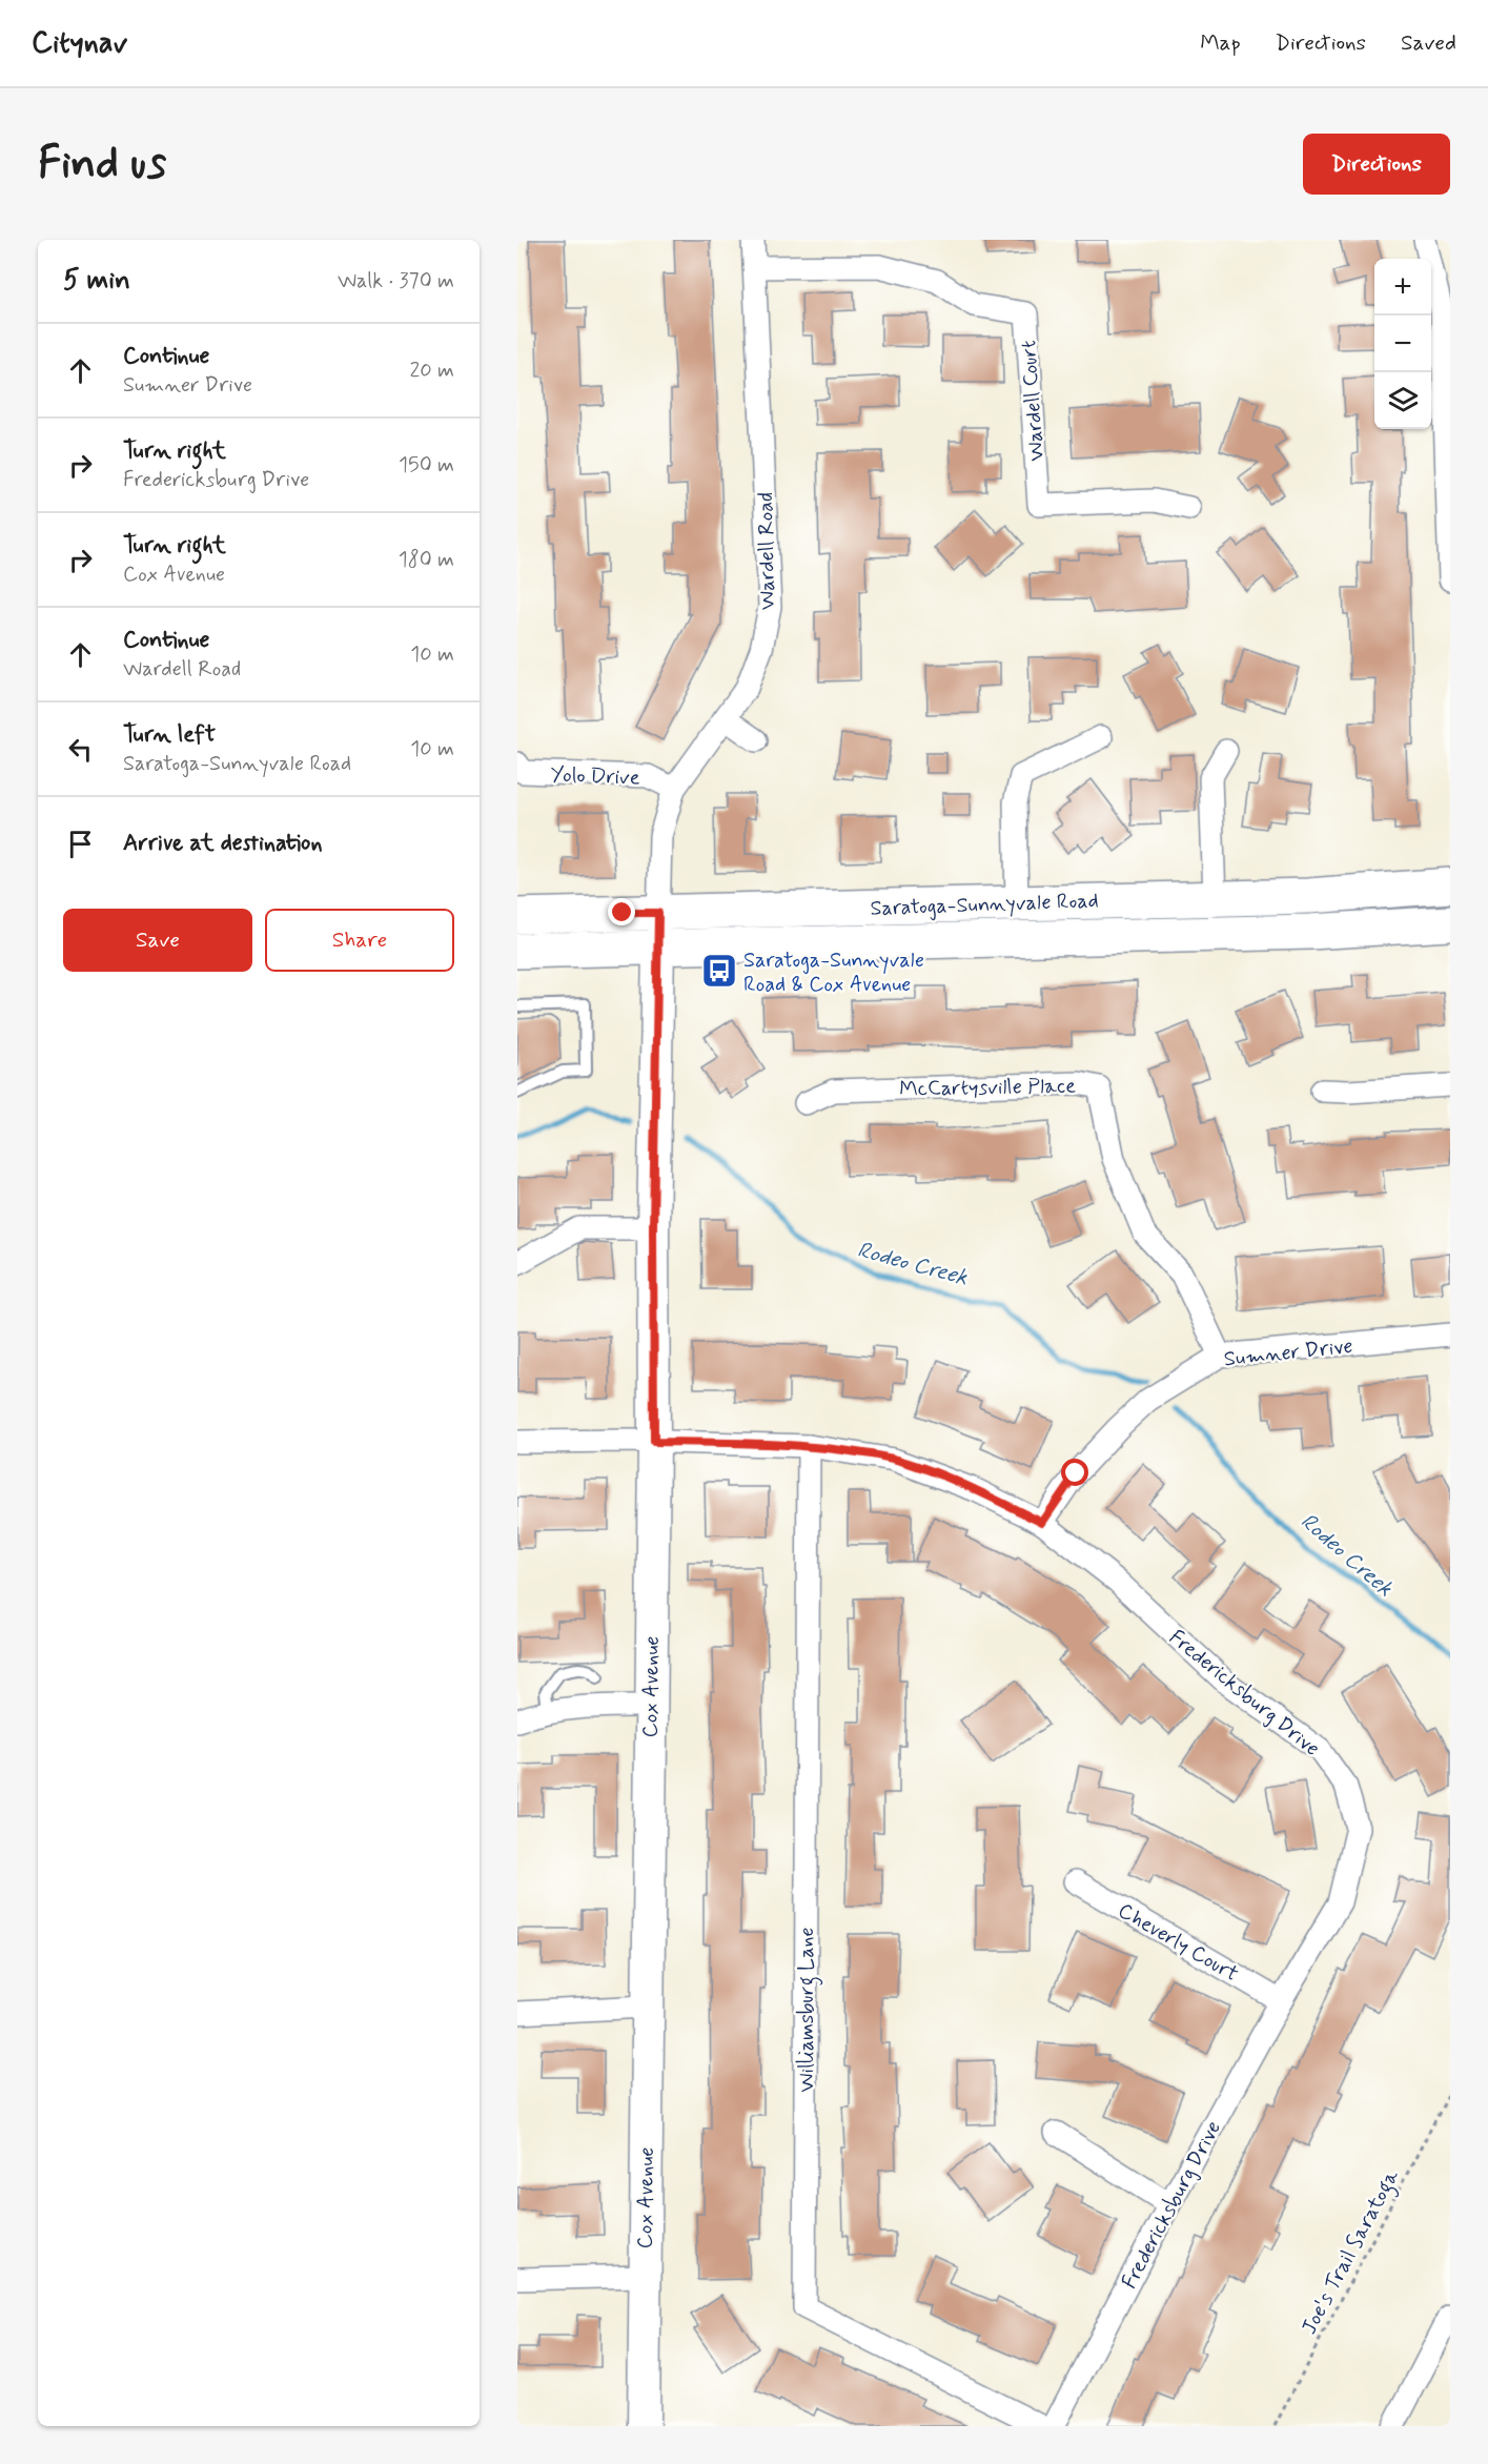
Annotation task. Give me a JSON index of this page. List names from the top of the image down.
{
  "streets": {
    "main road": ["Saratoga-Sunnyvale Road", "Cox Avenue"],
    "street": [
      "Wardell Court",
      "Wardell Road",
      "Yolo Drive",
      "McCartysville Place",
      "Sumner Drive",
      "Fredericksburg Drive",
      "Cheverly Court",
      "Williamsburg Lane"
    ],
    "path": ["Joe's Trail Saratoga"]
  },
  "crossings": [
    ["Wardell Court", "Wardell Road"],
    ["Wardell Road", "Yolo Drive"],
    ["Wardell Road", "Saratoga-Sunnyvale Road"],
    ["Wardell Road", "Cox Avenue"],
    ["Saratoga-Sunnyvale Road", "Cox Avenue"],
    ["McCartysville Place", "Sumner Drive"],
    ["Sumner Drive", "Fredericksburg Drive"],
    ["Cox Avenue", "Fredericksburg Drive"],
    ["Fredericksburg Drive", "Cheverly Court"],
    ["Fredericksburg Drive", "Williamsburg Lane"]
  ],
  "water": ["Rodeo Creek"],
  "places": {
    "bus stop": ["Saratoga-Sunnyvale Road & Cox Avenue"]
  },
  "page": {
    "header": "Citynav",
    "nav": ["Map", "Directions", "Saved"],
    "buttons": [
      "Directions",
      ["Save", "Share"]
    ],
    "title": "Find us",
    "heading": ["5 min", "Walk · 370 m"],
    "map_buttons": ["+", "−"],
    "list": [
      ["Continue", "Sumner Drive", "20 m"],
      ["Turn right", "Fredericksburg Drive", "150 m"],
      ["Turn right", "Cox Avenue", "180 m"],
      ["Continue", "Wardell Road", "10 m"],
      ["Turn left", "Saratoga-Sunnyvale Road", "10 m"],
      "Arrive at destination"
    ]
  }
}
